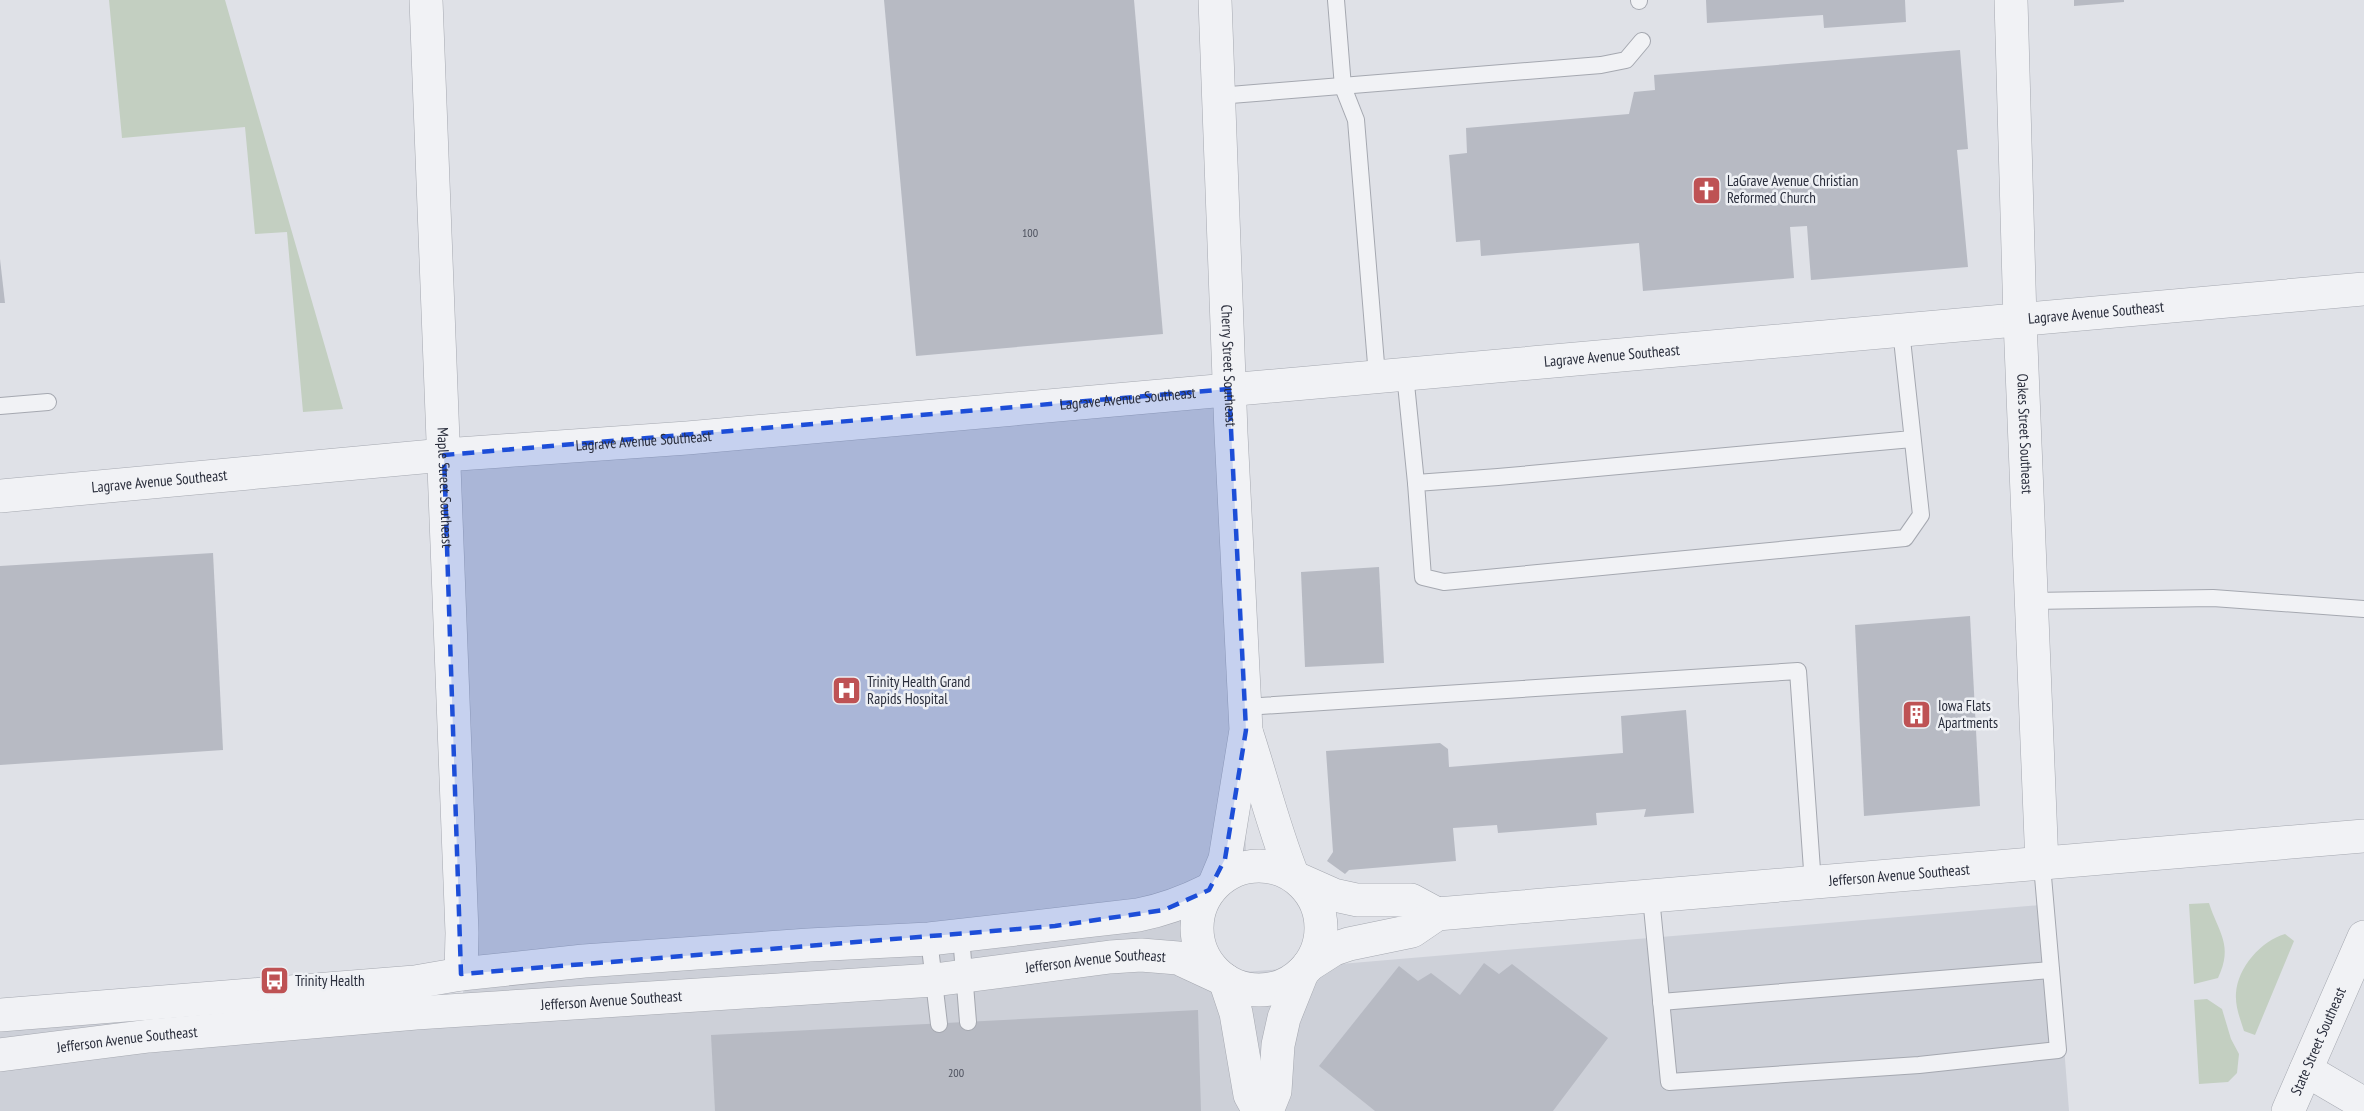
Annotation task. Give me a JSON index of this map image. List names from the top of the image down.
{
  "streets": {
    "street": [
      "Lagrave Avenue Southeast",
      "Cherry Street Southeast",
      "Oakes Street Southeast",
      "Maple Street Southeast",
      "Jefferson Avenue Southeast",
      "State Street Southeast"
    ]
  },
  "crossings": [
    ["Lagrave Avenue Southeast", "Cherry Street Southeast"],
    ["Lagrave Avenue Southeast", "Oakes Street Southeast"],
    ["Lagrave Avenue Southeast", "Maple Street Southeast"],
    ["Cherry Street Southeast", "Jefferson Avenue Southeast"],
    ["Oakes Street Southeast", "Jefferson Avenue Southeast"]
  ],
  "places": {
    "church": ["LaGrave Avenue Christian Reformed Church"],
    "hospital": ["Trinity Health Grand Rapids Hospital"],
    "building": ["Iowa Flats Apartments"],
    "bus stop": ["Trinity Health"]
  },
  "house_numbers": ["100", "200"]
}
